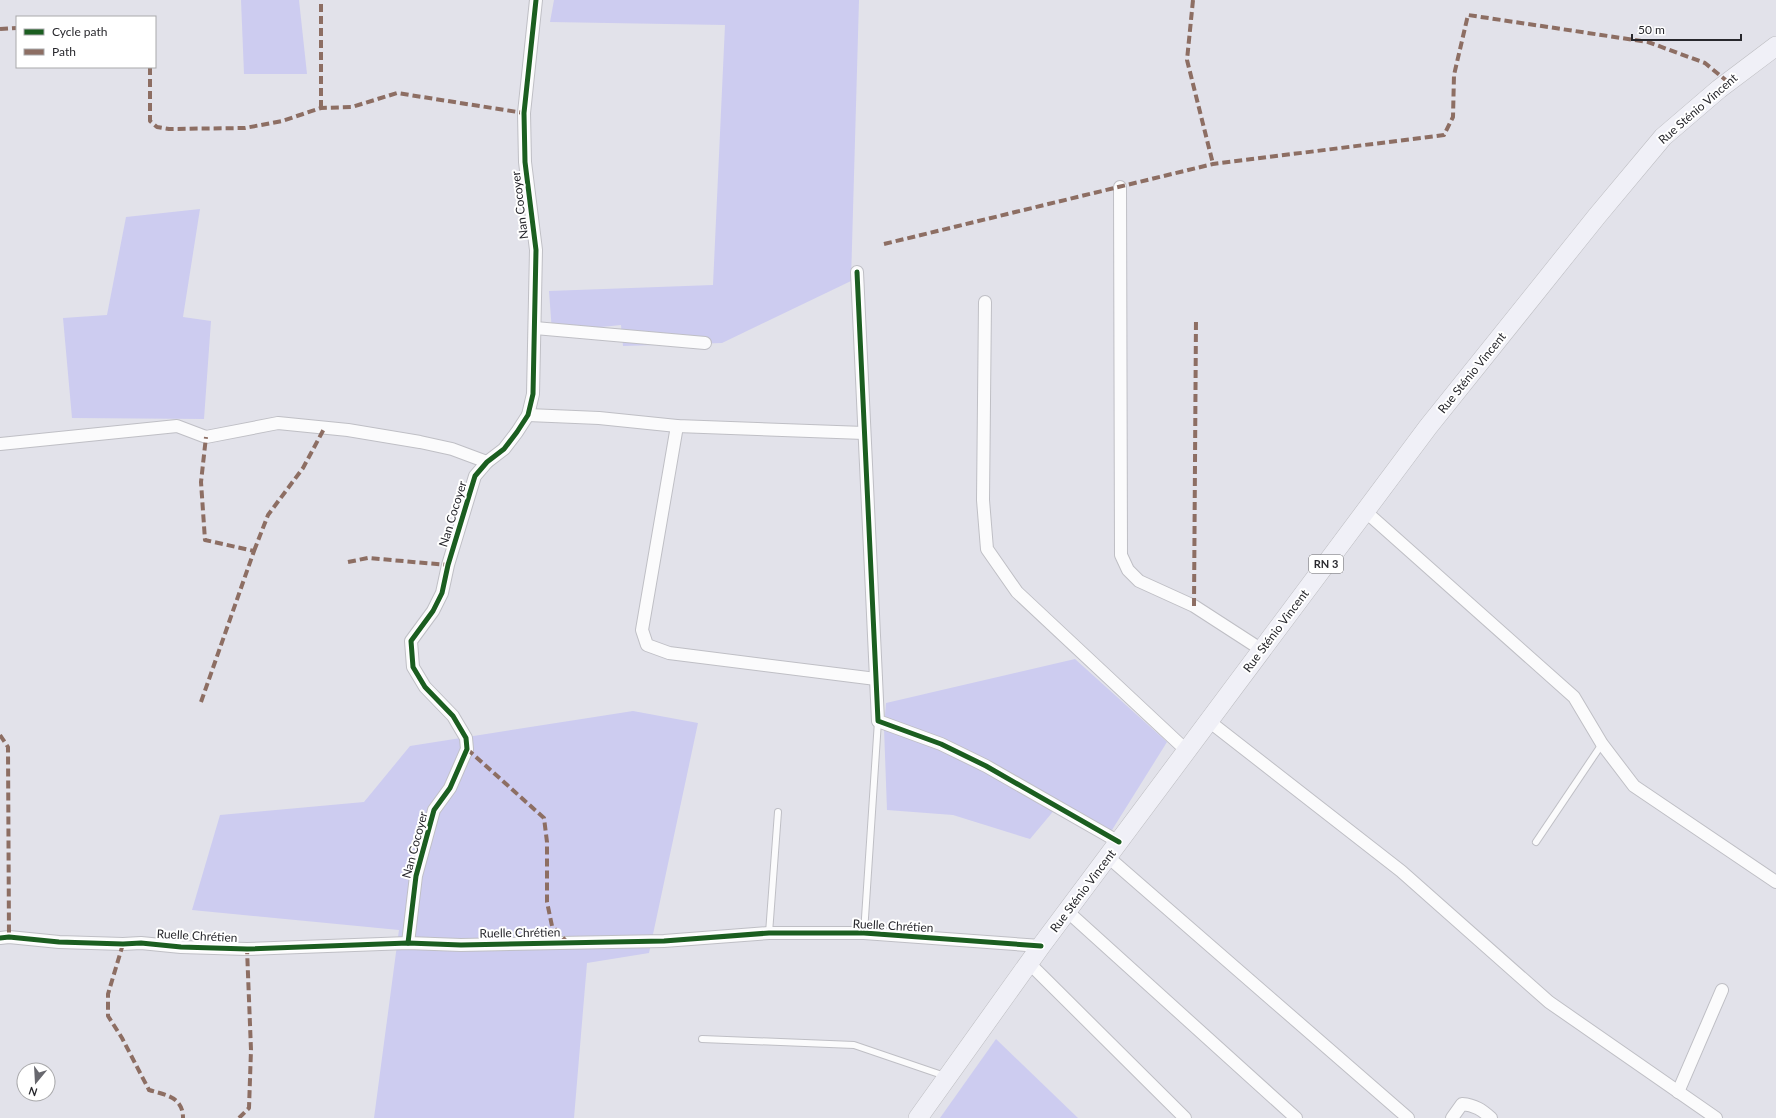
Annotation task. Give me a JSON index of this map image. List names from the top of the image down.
{
  "streets": {
    "main road": ["Rue Sténio Vincent", "RN 3"],
    "street": ["Nan Cocoyer", "Ruelle Chrétien"]
  },
  "crossings": [
    ["Rue Sténio Vincent", "Ruelle Chrétien"],
    ["Nan Cocoyer", "Ruelle Chrétien"]
  ],
  "legend": ["Cycle path", "Path"],
  "scale_bar": "50 m",
  "north": "bottom"
}
